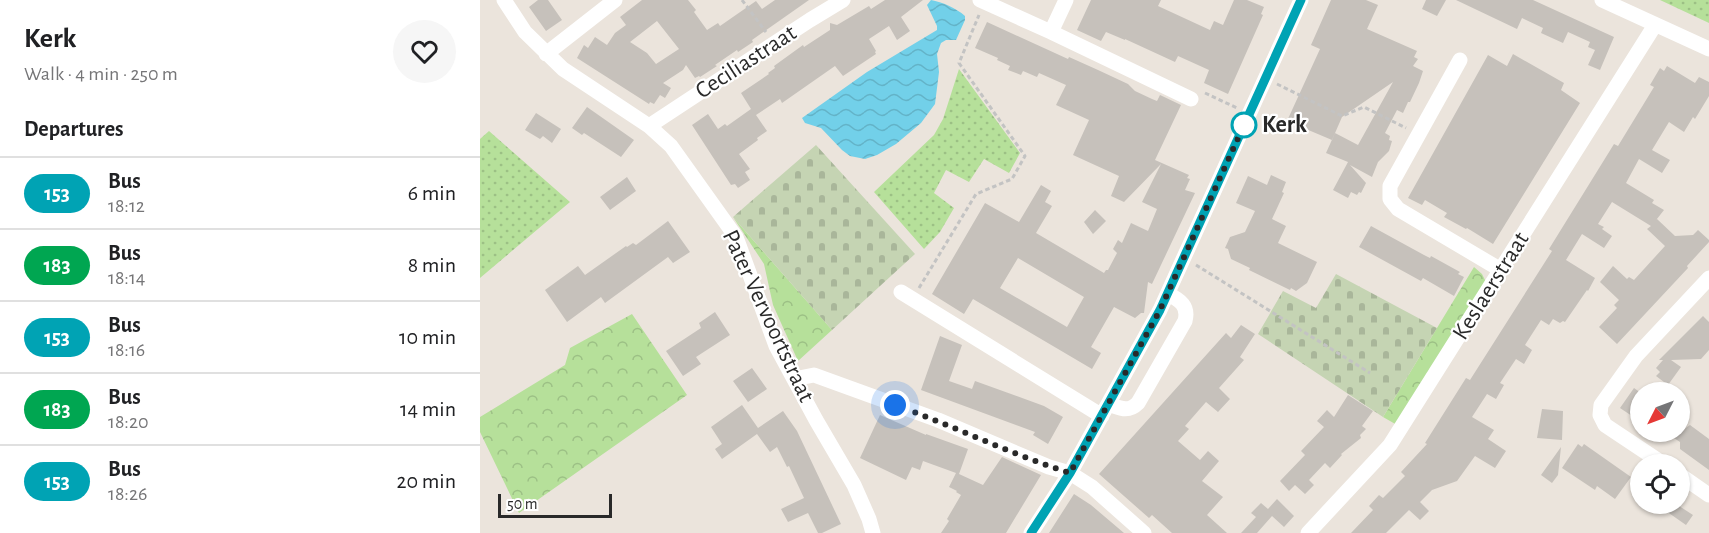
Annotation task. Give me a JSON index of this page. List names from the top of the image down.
{
  "streets": {
    "street": ["Ceciliastraat", "Keslaerstraat", "Pater Vervoortstraat"]
  },
  "crossings": [
    ["Ceciliastraat", "Pater Vervoortstraat"]
  ],
  "places": ["Kerk"],
  "lines": ["bus line 153"],
  "scale_bar": "50 m",
  "north": "bottom left",
  "page": {
    "heading": [
      ["Kerk", "Walk · 4 min · 250 m"],
      "Departures"
    ],
    "list": [
      {
        "mark": "153",
        "name": "Bus",
        "note": "18:12",
        "value": "6 min"
      },
      {
        "mark": "183",
        "name": "Bus",
        "note": "18:14",
        "value": "8 min"
      },
      {
        "mark": "153",
        "name": "Bus",
        "note": "18:16",
        "value": "10 min"
      },
      {
        "mark": "183",
        "name": "Bus",
        "note": "18:20",
        "value": "14 min"
      },
      {
        "mark": "153",
        "name": "Bus",
        "note": "18:26",
        "value": "20 min"
      }
    ],
    "scale": "50 m"
  }
}
